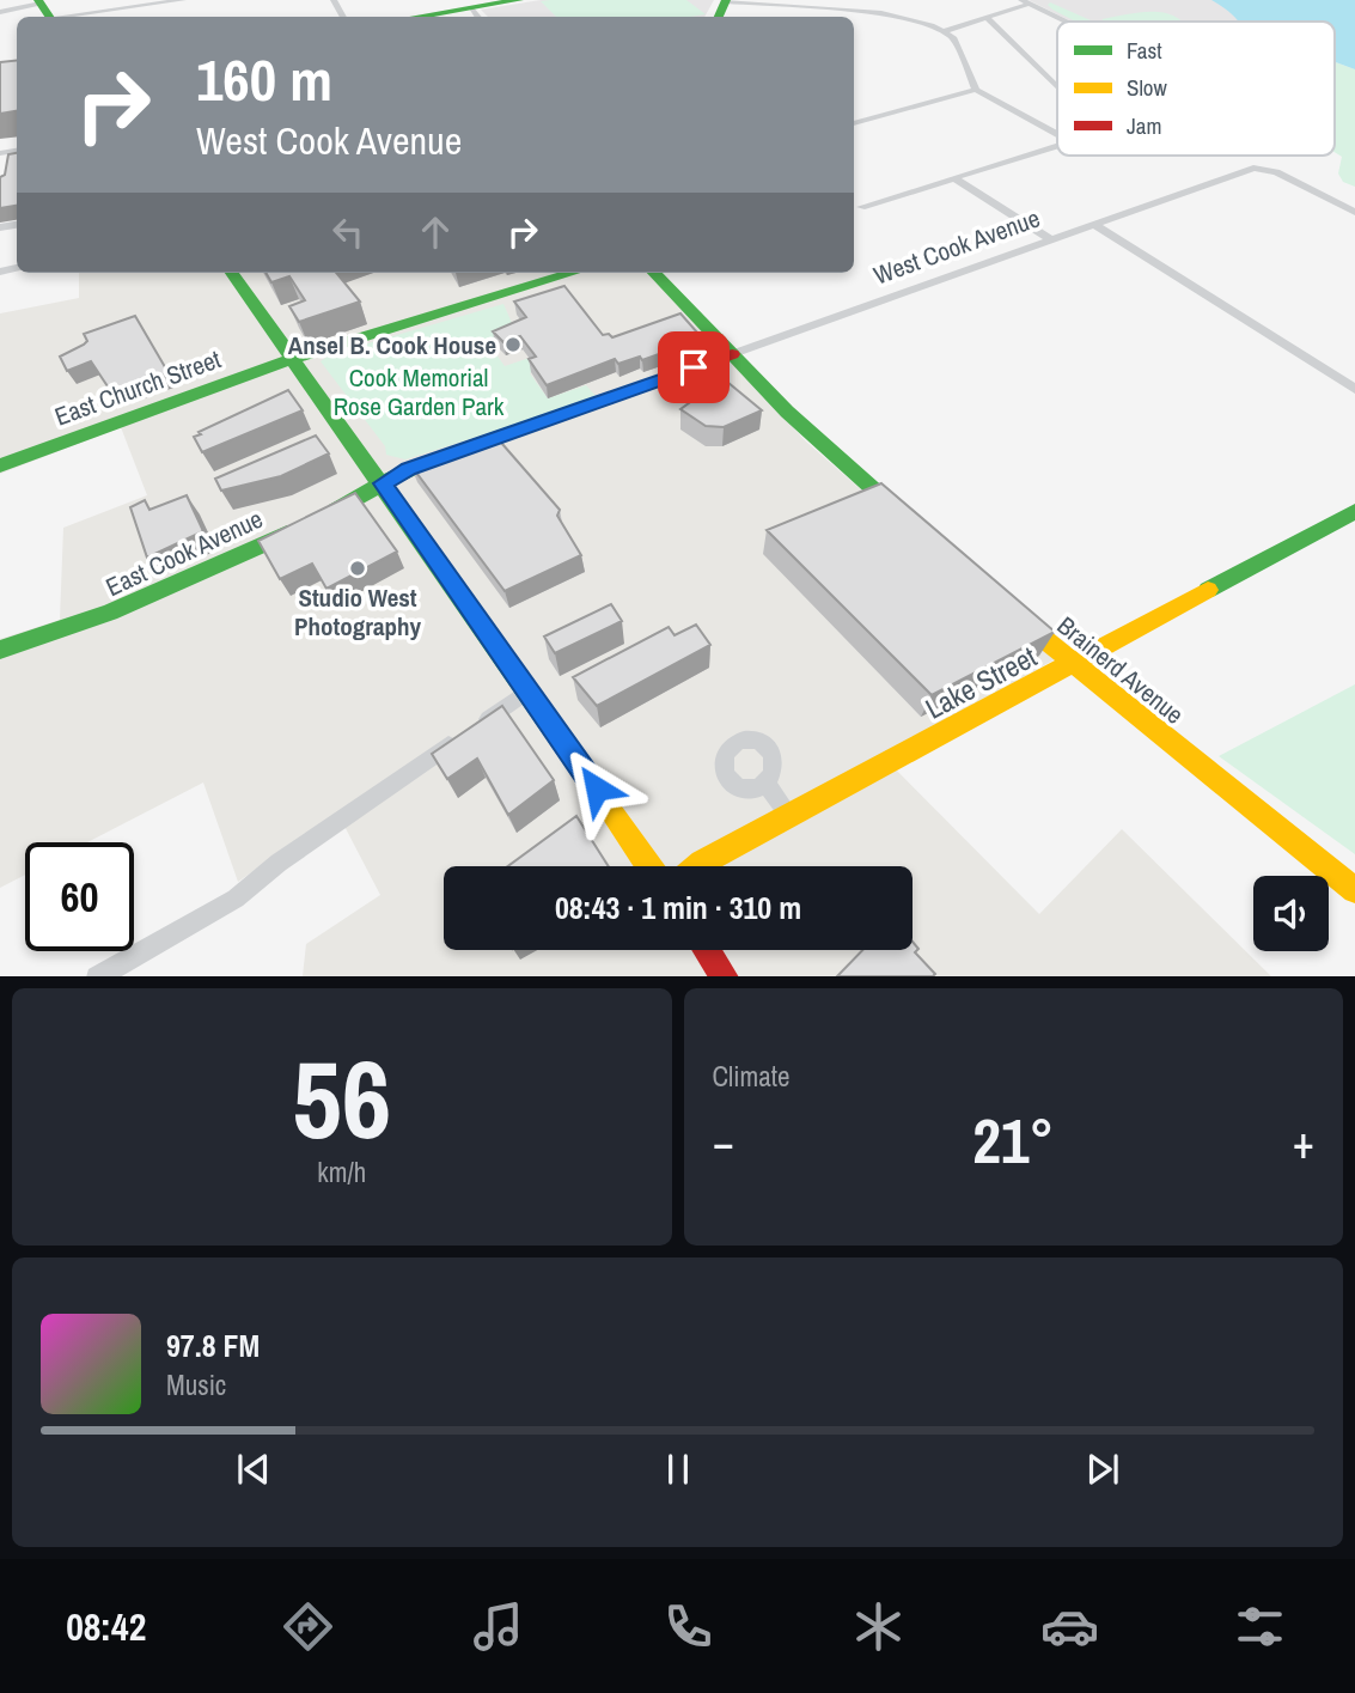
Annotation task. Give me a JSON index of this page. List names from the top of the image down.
{
  "streets": {
    "street": [
      "West Cook Avenue",
      "East Church Street",
      "East Cook Avenue",
      "Brainerd Avenue",
      "Lake Street"
    ]
  },
  "crossings": [
    ["West Cook Avenue", "East Cook Avenue"],
    ["Brainerd Avenue", "Lake Street"]
  ],
  "parks": ["Cook Memorial Rose Garden Park"],
  "places": ["Ansel B. Cook House", "Studio West Photography"],
  "legend": ["Fast", "Slow", "Jam"],
  "page": {
    "turn": ["160 m", "West Cook Avenue"],
    "limit": "60",
    "trip": "08:43 · 1 min · 310 m",
    "tile": [
      ["56", "km/h"],
      "Climate"
    ],
    "heat": ["−", "21°", "+"],
    "song": ["97.8 FM", "Music"],
    "tabs": "08:42"
  }
}
